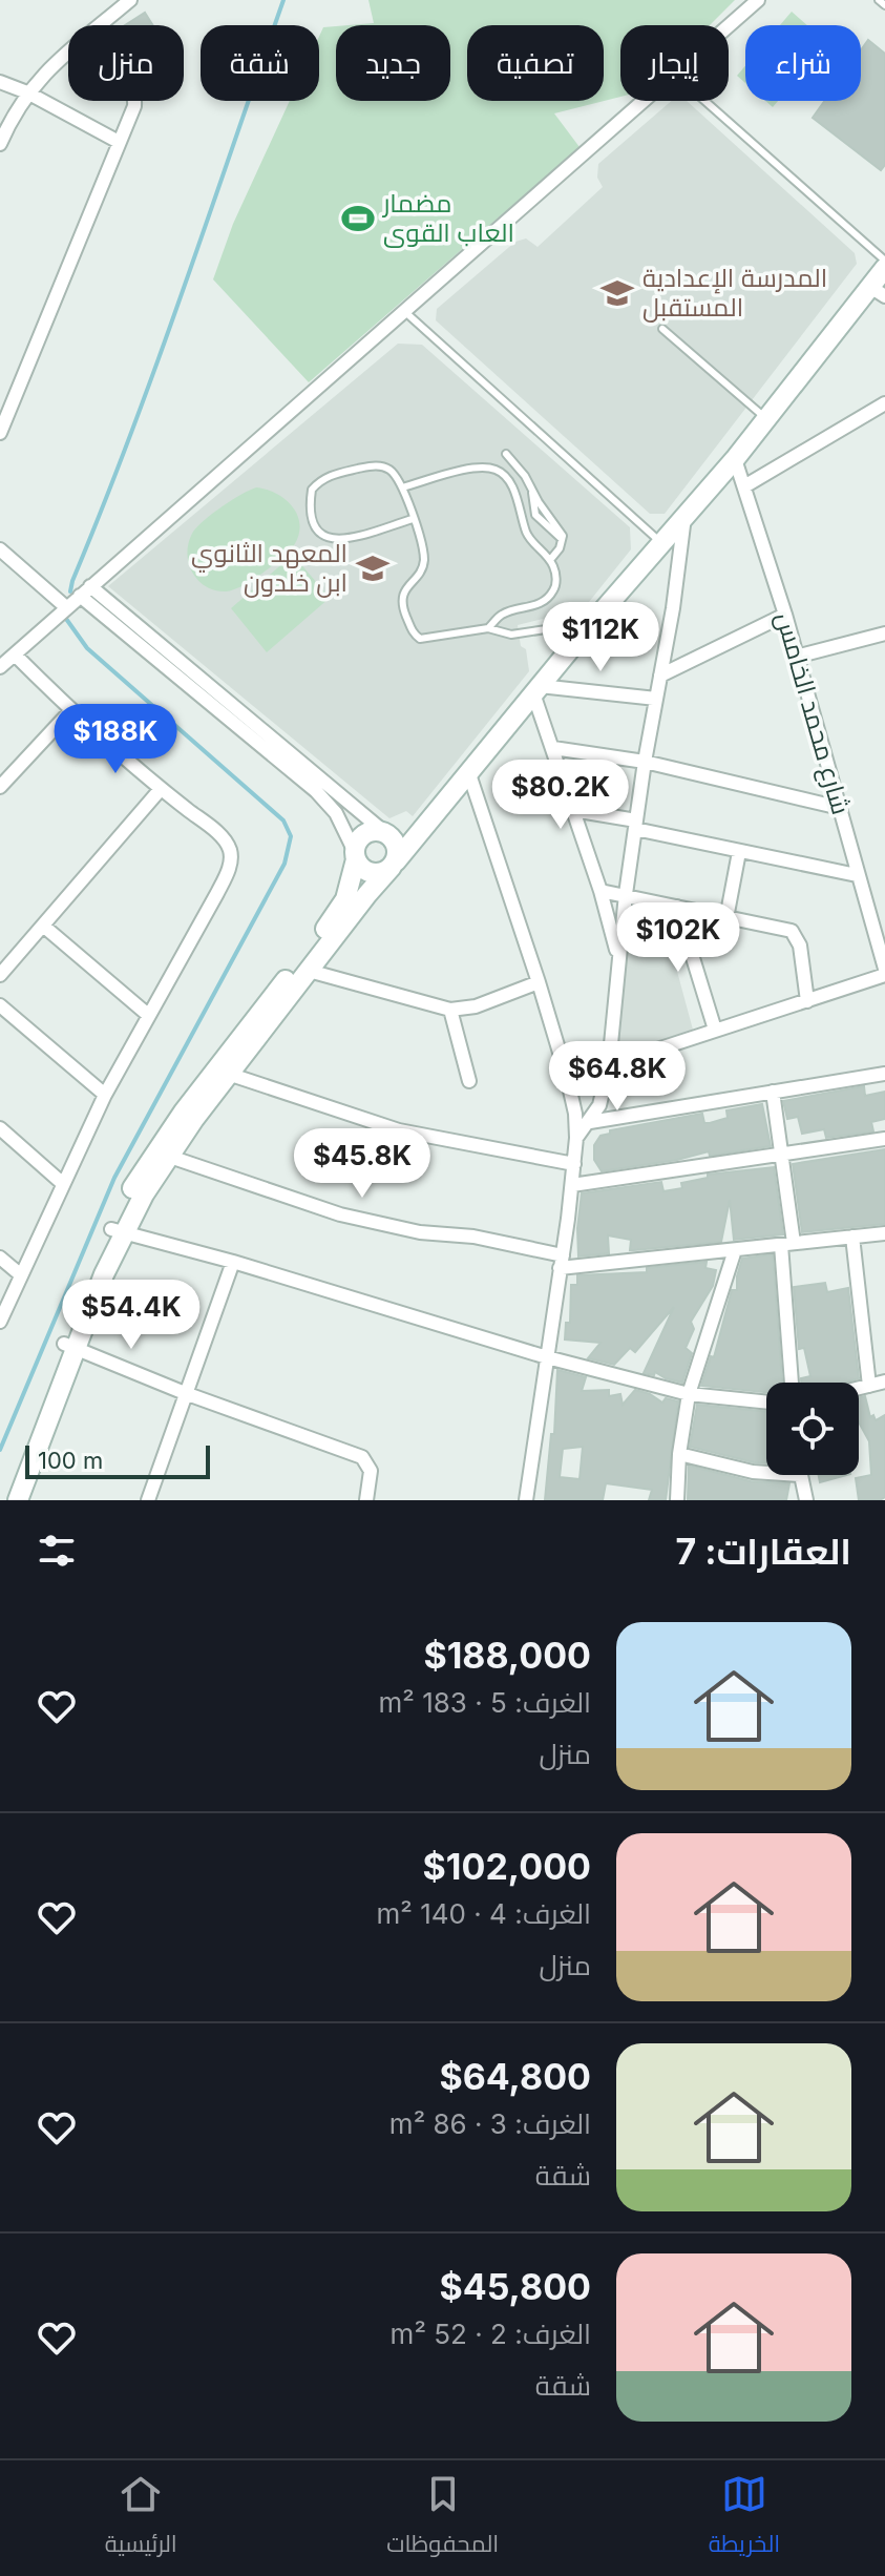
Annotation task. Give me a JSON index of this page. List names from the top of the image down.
{
  "streets": {
    "street": ["شارع محمد الخامس"]
  },
  "places": {
    "sports": ["مضمار العاب القوى"],
    "school or university": ["المدرسة الإعدادية المستقبل", "المعهد الثانوي ابن خلدون"]
  },
  "scale_bar": "100 m",
  "page": {
    "chip": [
      "شراء",
      "إيجار",
      "تصفية",
      "جديد",
      "شقة",
      "منزل"
    ],
    "price": [
      "$112K",
      "$188K",
      "$80.2K",
      "$102K",
      "$64.8K",
      "$45.8K",
      "$54.4K"
    ],
    "scale": "100 m",
    "heading": "العقارات: 7",
    "list": [
      {
        "name": "$188,000",
        "note": "الغرف: 5 · 183 m² · منزل"
      },
      {
        "name": "$102,000",
        "note": "الغرف: 4 · 140 m² · منزل"
      },
      {
        "name": "$64,800",
        "note": "الغرف: 3 · 86 m² · شقة"
      },
      {
        "name": "$45,800",
        "note": "الغرف: 2 · 52 m² · شقة"
      }
    ],
    "tabs": ["الخريطة", "المحفوظات", "الرئيسية"]
  }
}
